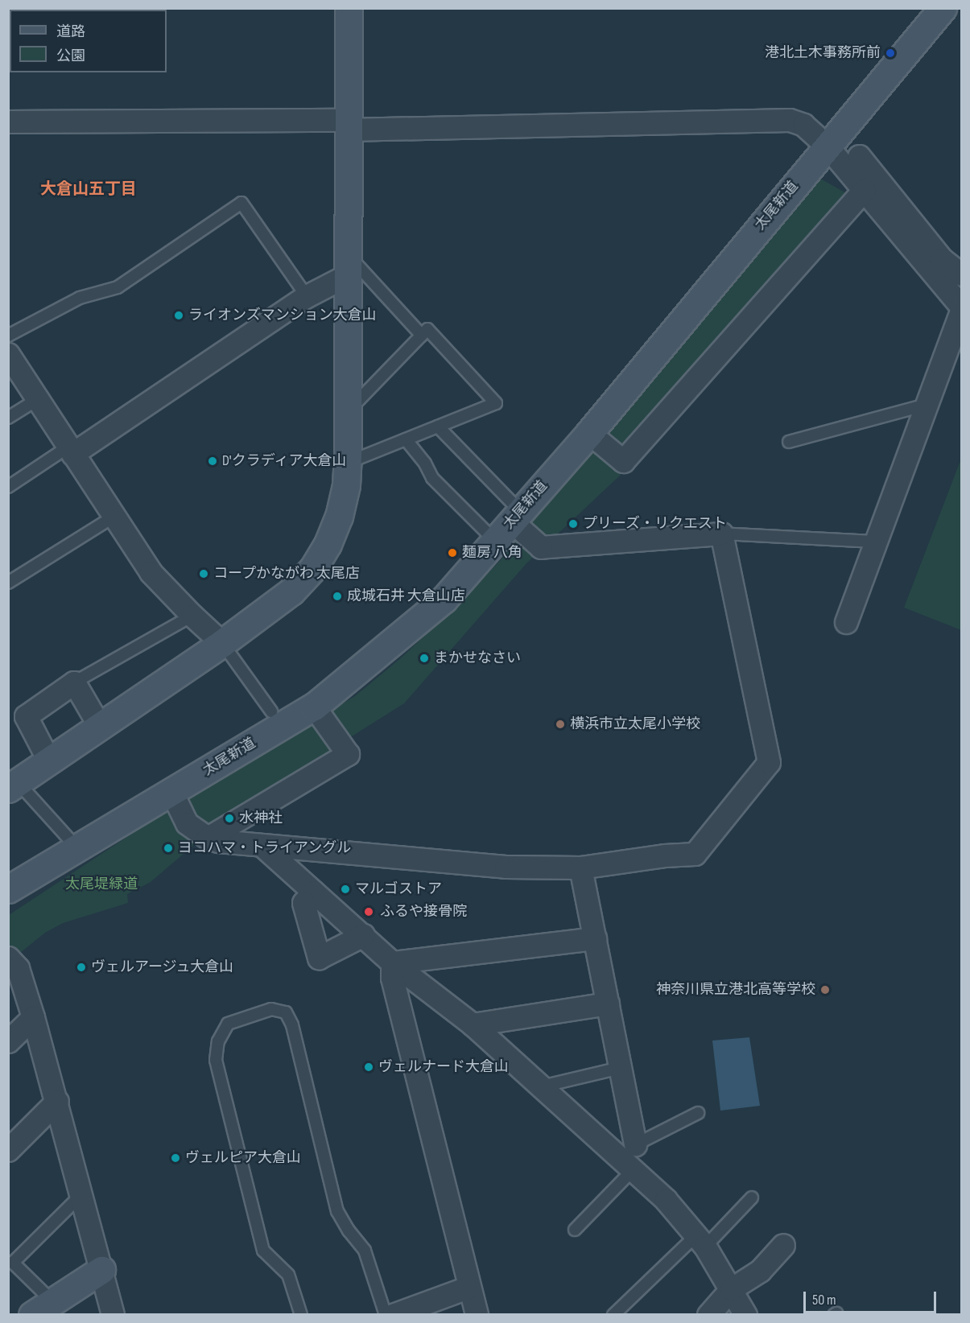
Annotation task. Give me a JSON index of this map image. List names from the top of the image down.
{
  "streets": {
    "street": ["太尾新道"]
  },
  "districts": ["大倉山五丁目"],
  "parks": ["太尾堤緑道"],
  "places": [
    "港北土木事務所前",
    "ライオンズマンション大倉山",
    "D'クラディア大倉山",
    "プリーズ・リクエスト",
    "麺房 八角",
    "コープかながわ 太尾店",
    "成城石井 大倉山店",
    "まかせなさい",
    "横浜市立太尾小学校",
    "水神社",
    "ヨコハマ・トライアングル",
    "マルゴストア",
    "ふるや接骨院",
    "ヴェルアージュ大倉山",
    "神奈川県立港北高等学校",
    "ヴェルナード大倉山",
    "ヴェルピア大倉山"
  ],
  "legend": ["道路", "公園"],
  "scale_bar": "50 m"
}
